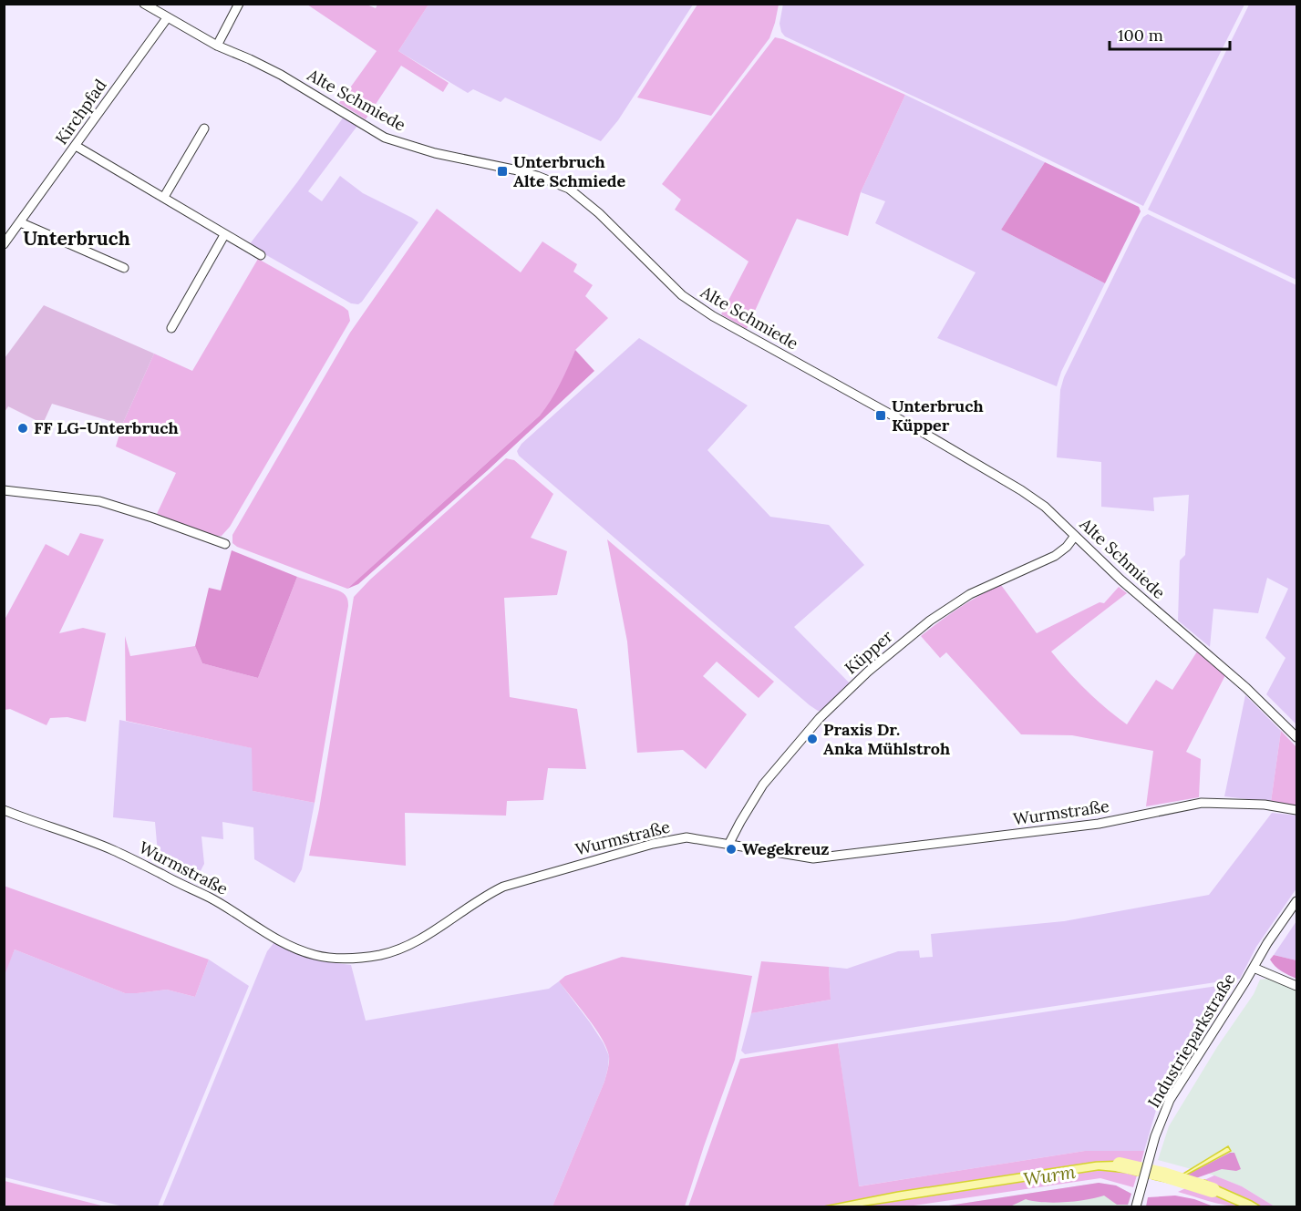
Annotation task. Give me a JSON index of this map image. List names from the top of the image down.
{
  "streets": {
    "street": [
      "Alte Schmiede",
      "Kirchpfad",
      "Küpper",
      "Wurmstraße",
      "Industrieparkstraße"
    ]
  },
  "crossings": [
    ["Alte Schmiede", "Kirchpfad"],
    ["Alte Schmiede", "Küpper"],
    ["Küpper", "Wurmstraße"]
  ],
  "districts": ["Unterbruch"],
  "water": ["Wurm"],
  "places": {
    "transit": ["Unterbruch Alte Schmiede", "Unterbruch Küpper"],
    "other": ["FF LG-Unterbruch", "Praxis Dr. Anka Mühlstroh", "Wegekreuz"]
  },
  "scale_bar": "100 m"
}
